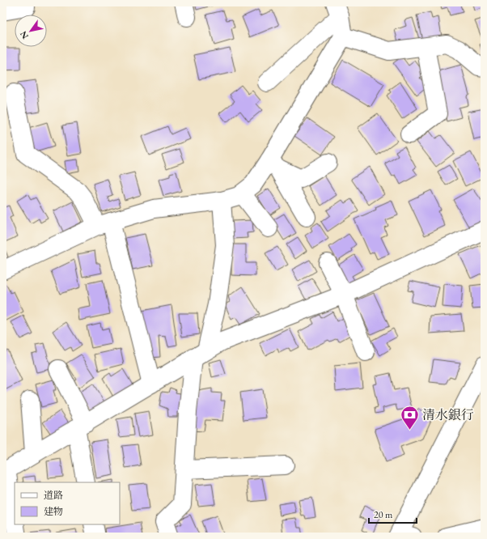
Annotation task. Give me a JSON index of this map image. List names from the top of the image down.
{
  "places": {
    "bank": ["清水銀行"]
  },
  "legend": ["道路", "建物"],
  "scale_bar": "20 m",
  "north": "bottom left"
}
